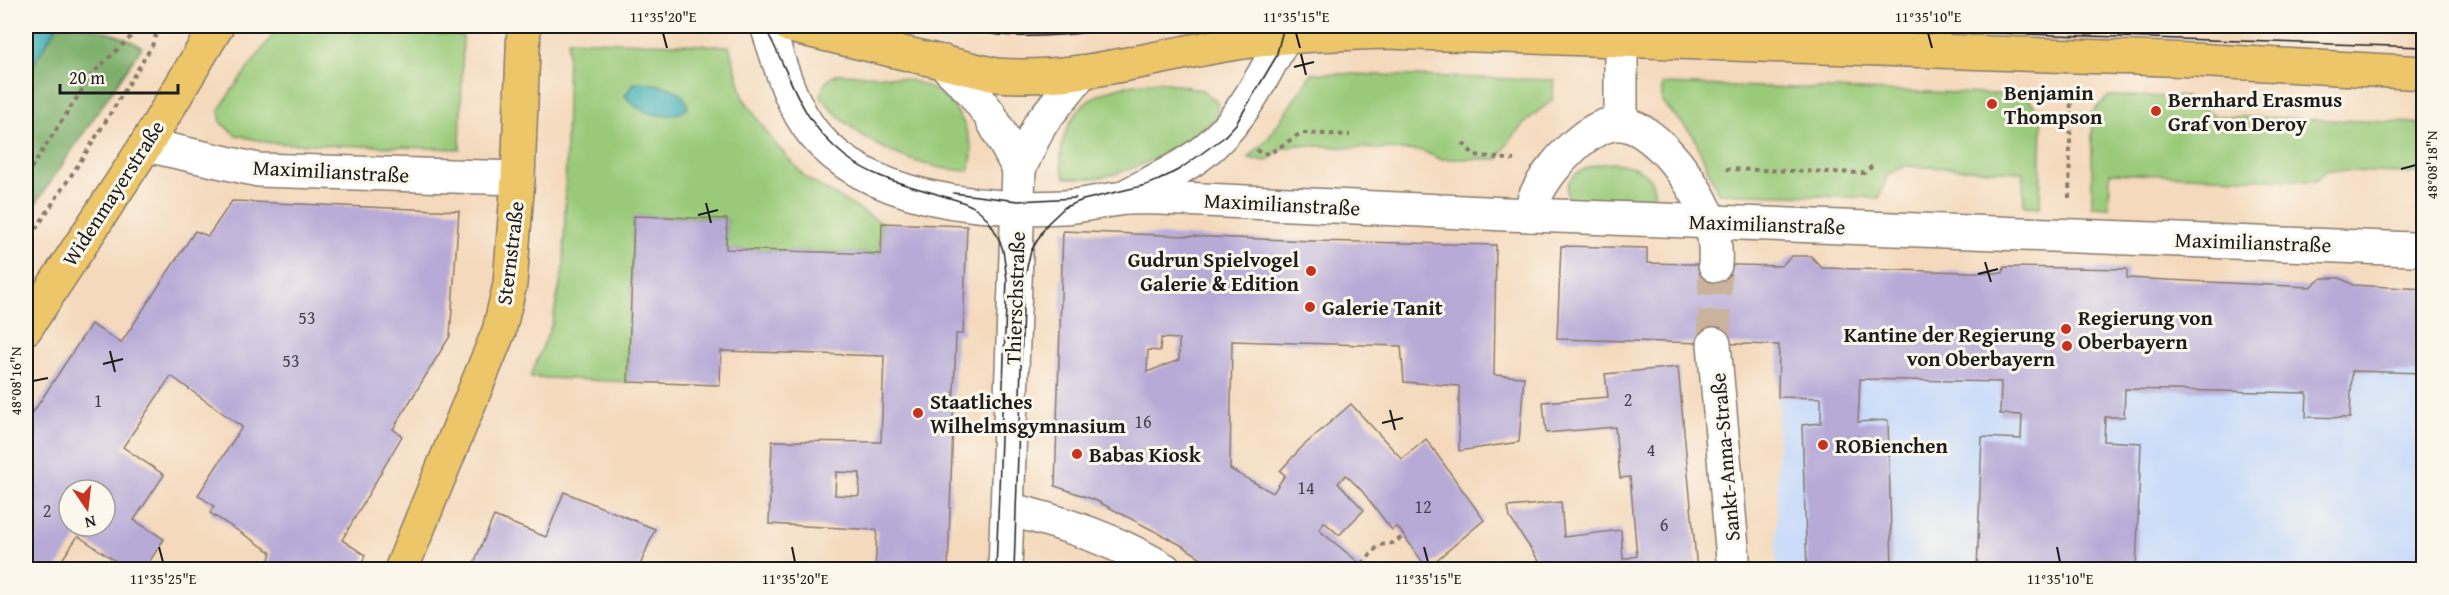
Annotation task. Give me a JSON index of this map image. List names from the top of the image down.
{
  "streets": {
    "main road": ["Widenmayerstraße", "Sternstraße"],
    "street": ["Maximilianstraße", "Thierschstraße", "Sankt-Anna-Straße"]
  },
  "crossings": [
    ["Maximilianstraße", "Widenmayerstraße"],
    ["Maximilianstraße", "Sternstraße"],
    ["Maximilianstraße", "Thierschstraße"]
  ],
  "places": [
    "Benjamin Thompson",
    "Bernhard Erasmus Graf von Deroy",
    "Gudrun Spielvogel Galerie & Edition",
    "Galerie Tanit",
    "Regierung von Oberbayern",
    "Kantine der Regierung von Oberbayern",
    "Staatliches Wilhelmsgymnasium",
    "ROBienchen",
    "Babas Kiosk"
  ],
  "house_numbers": [
    "53",
    "53",
    "2",
    "1",
    "16",
    "4",
    "14",
    "12",
    "2",
    "6"
  ],
  "scale_bar": "20 m",
  "north": "bottom",
  "coordinates": [
    "11°35'20\"E",
    "11°35'15\"E",
    "11°35'10\"E",
    "48°08'18\"N",
    "48°08'16\"N",
    "11°35'25\"E"
  ]
}
